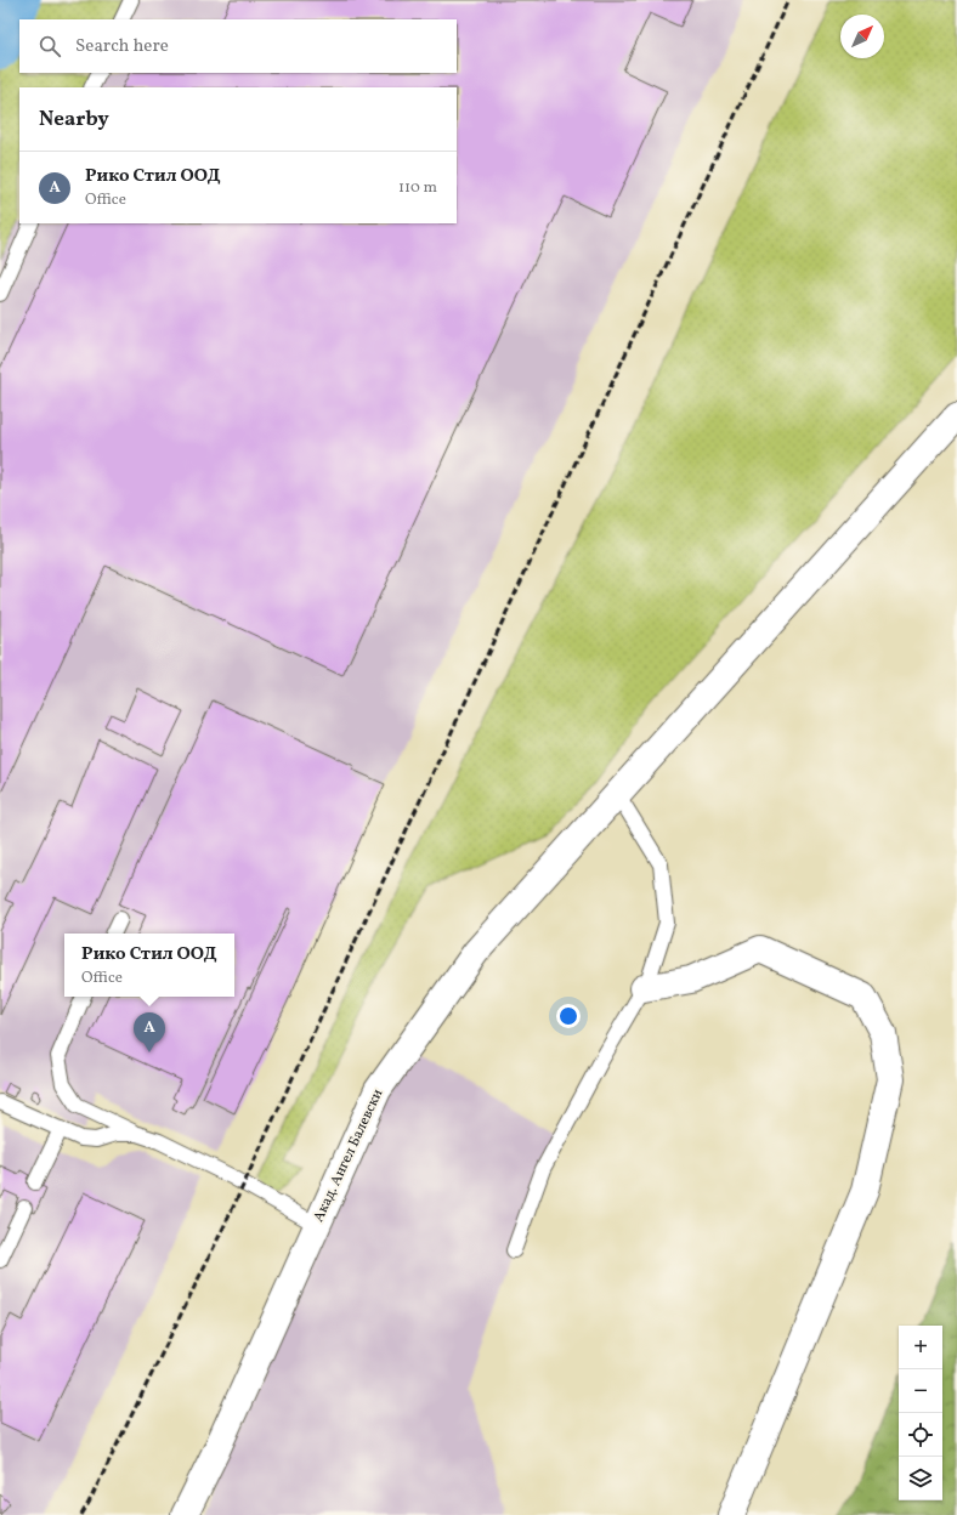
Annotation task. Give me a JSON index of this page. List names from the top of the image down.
{
  "streets": {
    "street": ["Акад. Ангел Балевски"]
  },
  "north": "top right",
  "page": {
    "search": "Search here",
    "heading": "Nearby",
    "list": [
      {
        "mark": "A",
        "name": "Рико Стил ООД",
        "note": "Office",
        "value": "110 m"
      }
    ],
    "popup": ["Рико Стил ООД", "Office"],
    "pins": "A",
    "map_buttons": ["+", "−"]
  }
}
